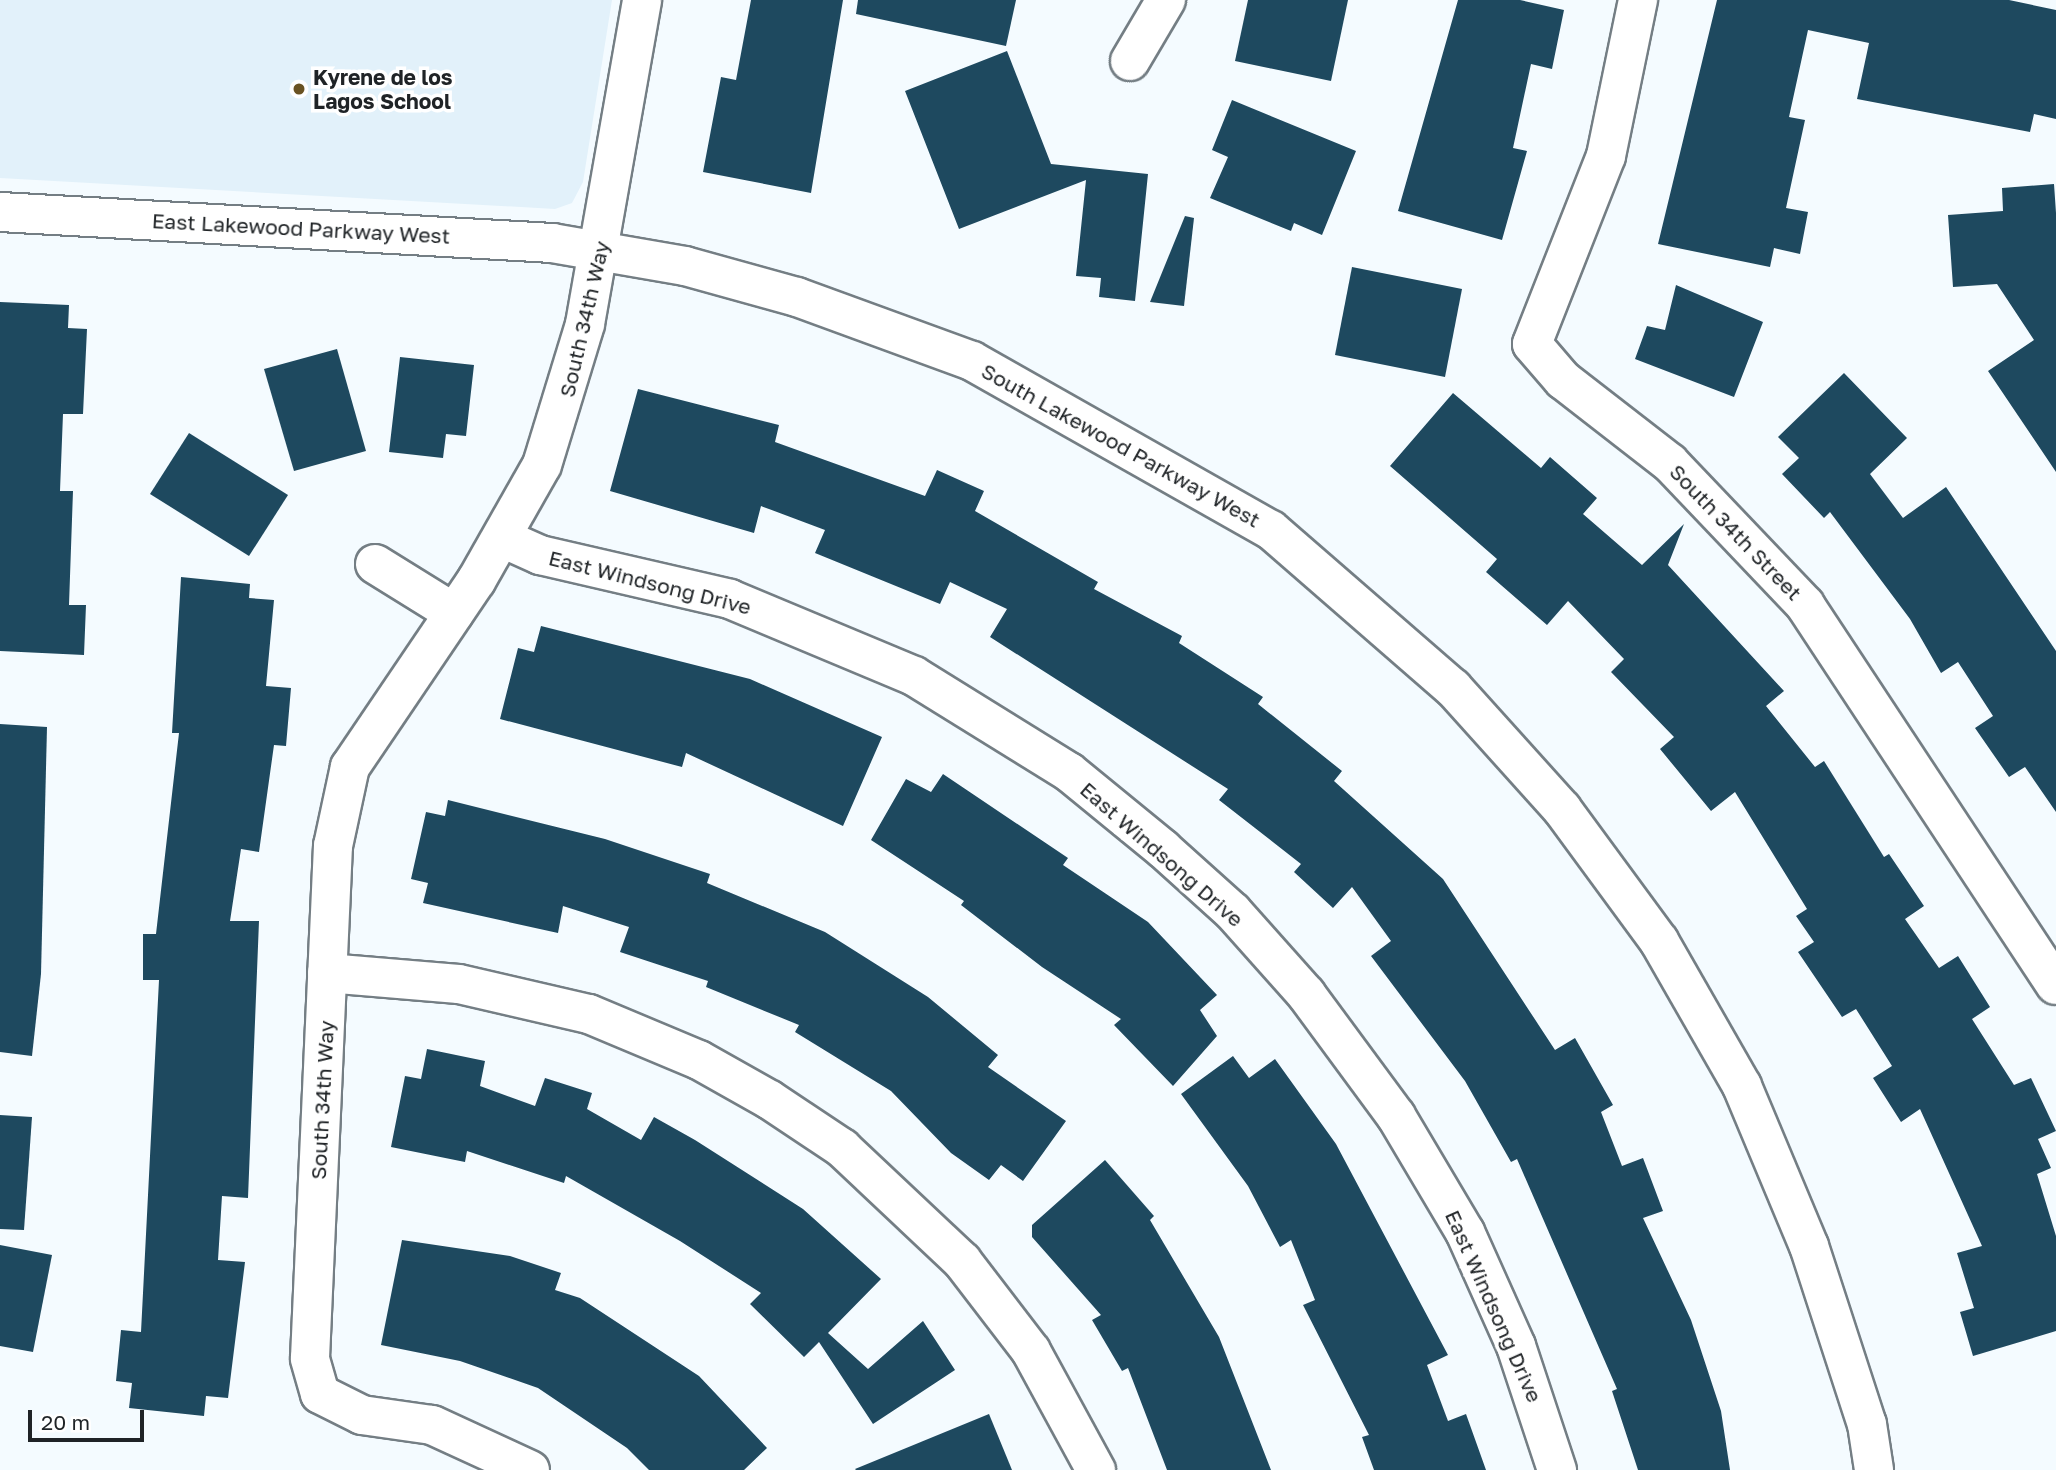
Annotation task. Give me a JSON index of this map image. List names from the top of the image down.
{
  "streets": {
    "street": [
      "East Lakewood Parkway West",
      "South 34th Way",
      "South Lakewood Parkway West",
      "South 34th Street",
      "East Windsong Drive"
    ]
  },
  "crossings": [
    ["East Lakewood Parkway West", "South 34th Way"],
    ["East Lakewood Parkway West", "South Lakewood Parkway West"],
    ["South 34th Way", "South Lakewood Parkway West"],
    ["South 34th Way", "East Windsong Drive"]
  ],
  "places": ["Kyrene de los Lagos School"],
  "scale_bar": "20 m"
}
